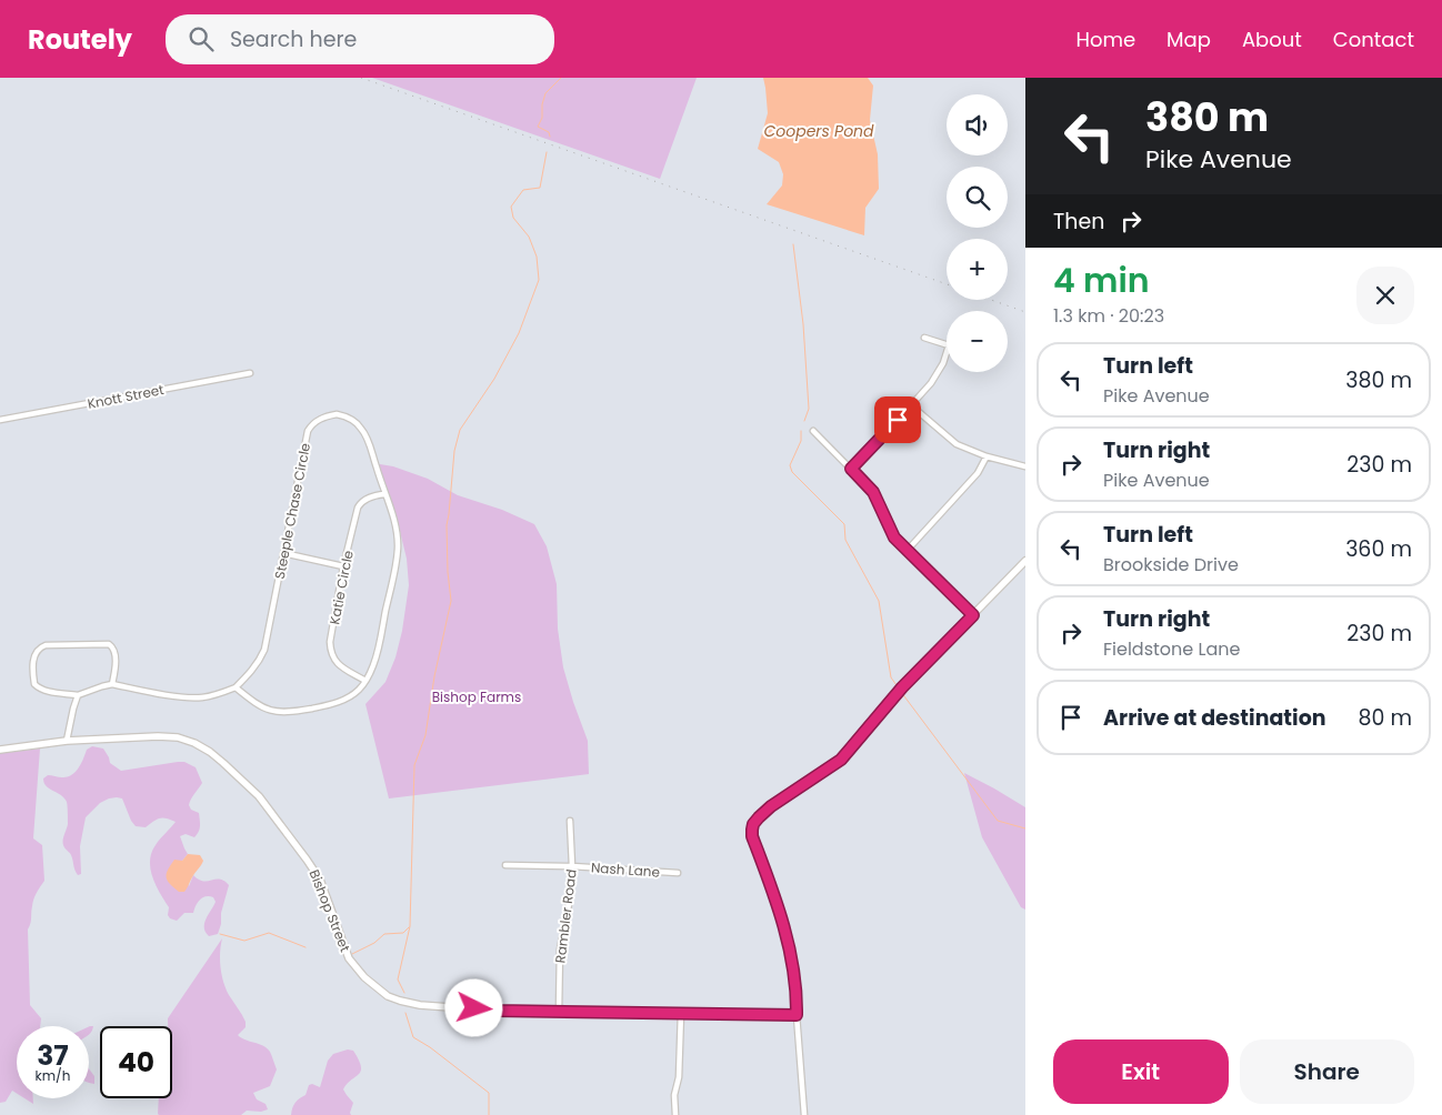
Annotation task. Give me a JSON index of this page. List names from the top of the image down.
{
  "streets": {
    "street": [
      "Knott Street",
      "Steeple Chase Circle",
      "Katie Circle",
      "Nash Lane",
      "Bishop Street",
      "Rambler Road"
    ]
  },
  "crossings": [
    ["Steeple Chase Circle", "Katie Circle"],
    ["Nash Lane", "Rambler Road"],
    ["Bishop Street", "Rambler Road"]
  ],
  "water": ["Coopers Pond"],
  "parks": ["Bishop Farms"],
  "page": {
    "header": "Routely",
    "search": "Search here",
    "nav": [
      "Home",
      "Map",
      "About",
      "Contact"
    ],
    "turn": ["380 m", "Pike Avenue"],
    "map_buttons": ["+", "−"],
    "then": "Then",
    "heading": ["4 min", "1.3 km · 20:23"],
    "list": [
      {
        "name": "Turn left",
        "note": "Pike Avenue",
        "value": "380 m"
      },
      {
        "name": "Turn right",
        "note": "Pike Avenue",
        "value": "230 m"
      },
      {
        "name": "Turn left",
        "note": "Brookside Drive",
        "value": "360 m"
      },
      {
        "name": "Turn right",
        "note": "Fieldstone Lane",
        "value": "230 m"
      },
      {
        "name": "Arrive at destination",
        "value": "80 m"
      }
    ],
    "speed": "37 km/h",
    "limit": "40",
    "buttons": ["Exit", "Share"]
  }
}
